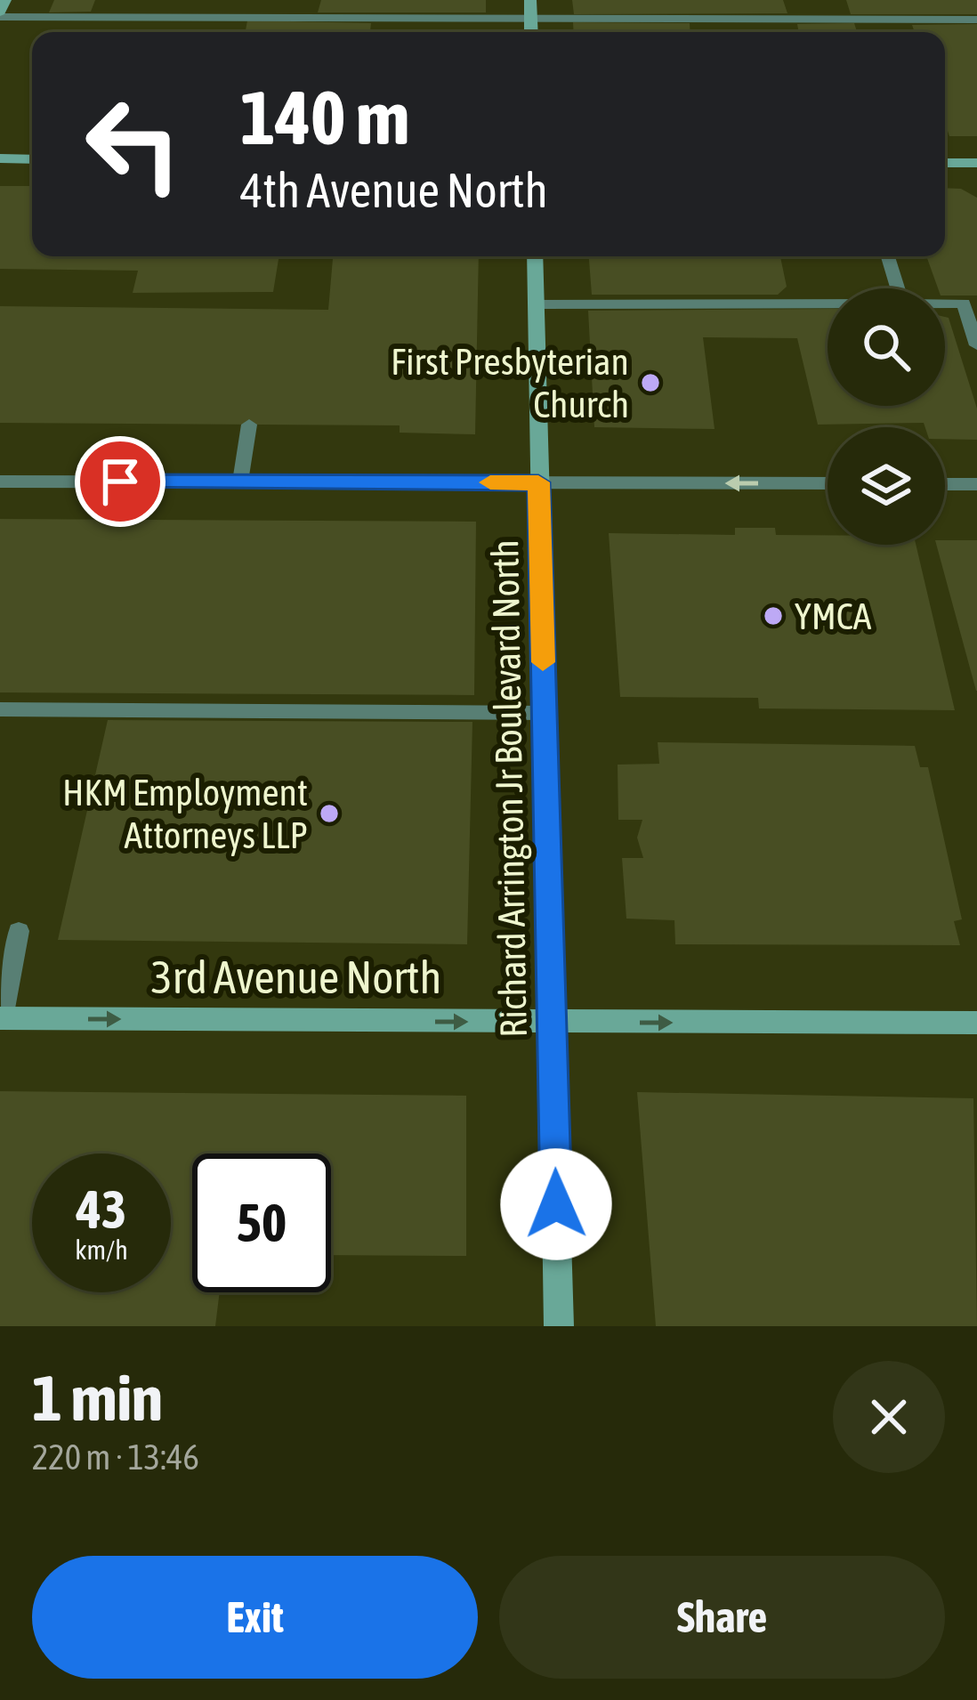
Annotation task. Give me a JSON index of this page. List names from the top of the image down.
{
  "streets": {
    "main road": ["Richard Arrington Jr Boulevard North", "3rd Avenue North"]
  },
  "crossings": [
    ["Richard Arrington Jr Boulevard North", "3rd Avenue North"]
  ],
  "one_way": ["3rd Avenue North"],
  "places": ["First Presbyterian Church", "YMCA", "HKM Employment Attorneys LLP"],
  "page": {
    "turn": ["140 m", "4th Avenue North"],
    "speed": "43 km/h",
    "limit": "50",
    "heading": ["1 min", "220 m · 13:46"],
    "buttons": ["Exit", "Share"]
  }
}
